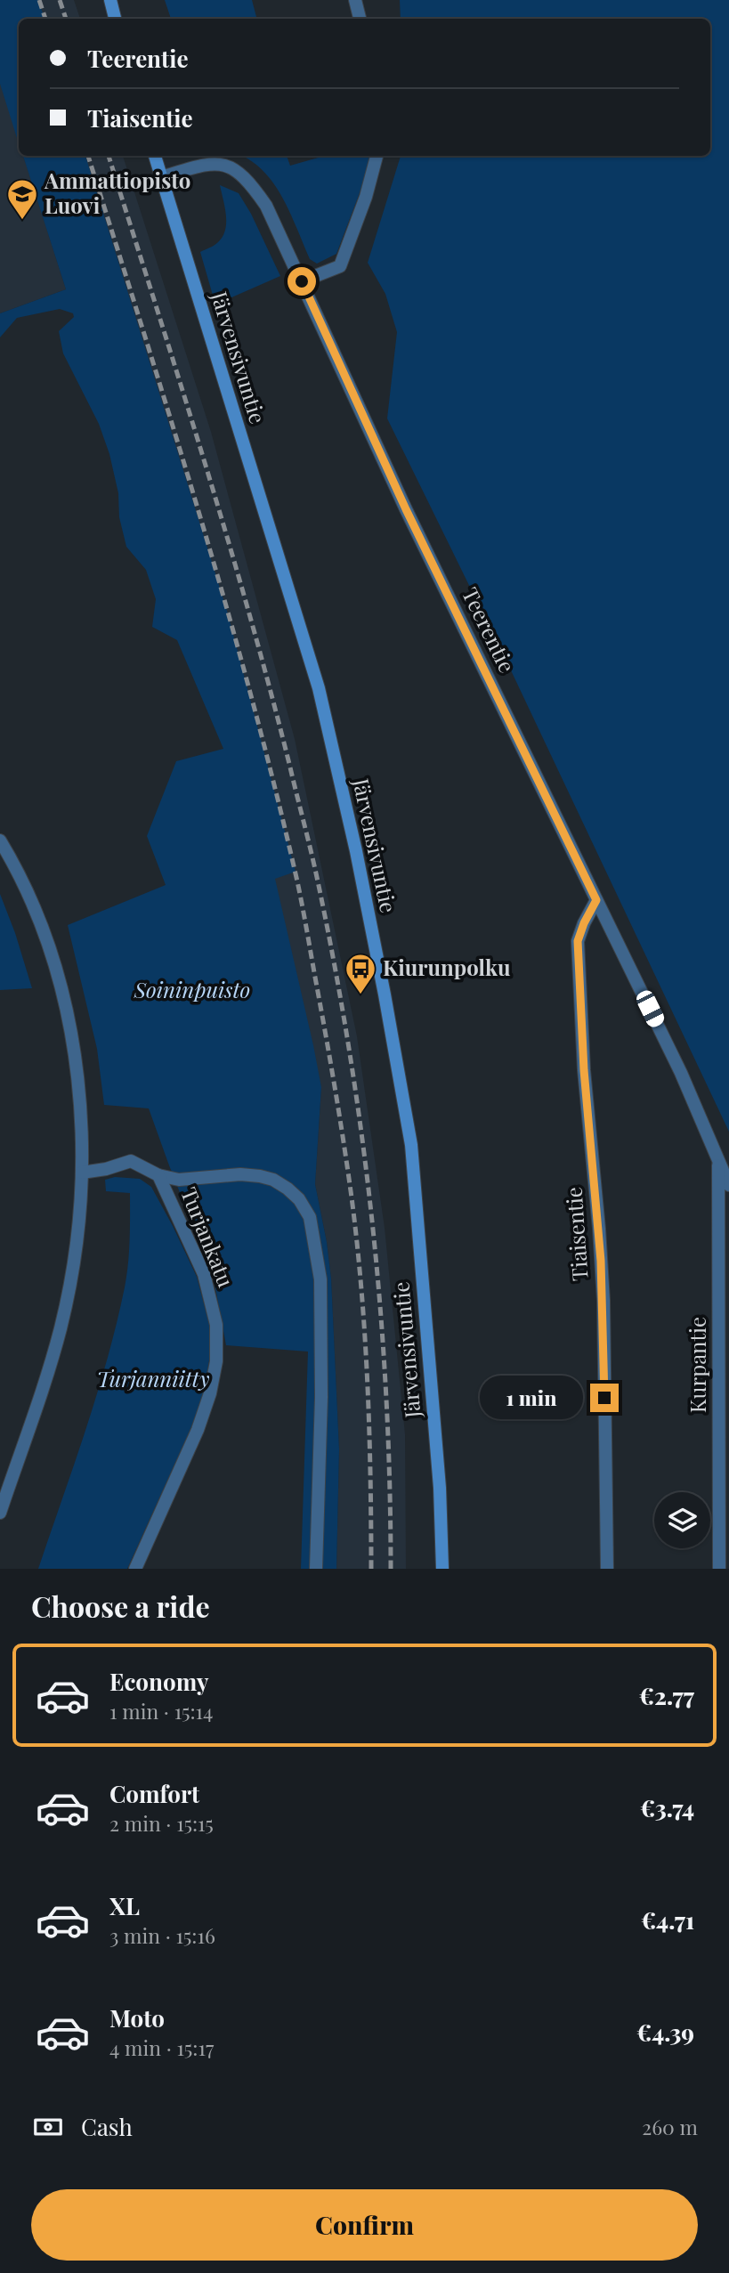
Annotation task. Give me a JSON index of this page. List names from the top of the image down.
{
  "streets": {
    "street": [
      "Järvensivuntie",
      "Teerentie",
      "Tiaisentie",
      "Turjankatu",
      "Kurpantie"
    ]
  },
  "crossings": [
    ["Järvensivuntie", "Teerentie"],
    ["Teerentie", "Tiaisentie"],
    ["Teerentie", "Kurpantie"]
  ],
  "parks": ["Soininpuisto", "Turjanniitty"],
  "places": {
    "school or university": ["Ammattiopisto Luovi"],
    "bus stop": ["Kiurunpolku"]
  },
  "page": {
    "banner": ["Teerentie", "Tiaisentie"],
    "bubble": "1 min",
    "heading": "Choose a ride",
    "list": [
      {
        "name": "Economy",
        "note": "1 min · 15:14",
        "value": "€2.77"
      },
      {
        "name": "Comfort",
        "note": "2 min · 15:15",
        "value": "€3.74"
      },
      {
        "name": "XL",
        "note": "3 min · 15:16",
        "value": "€4.71"
      },
      {
        "name": "Moto",
        "note": "4 min · 15:17",
        "value": "€4.39"
      }
    ],
    "pay": ["Cash", "260 m"],
    "buttons": "Confirm"
  }
}
